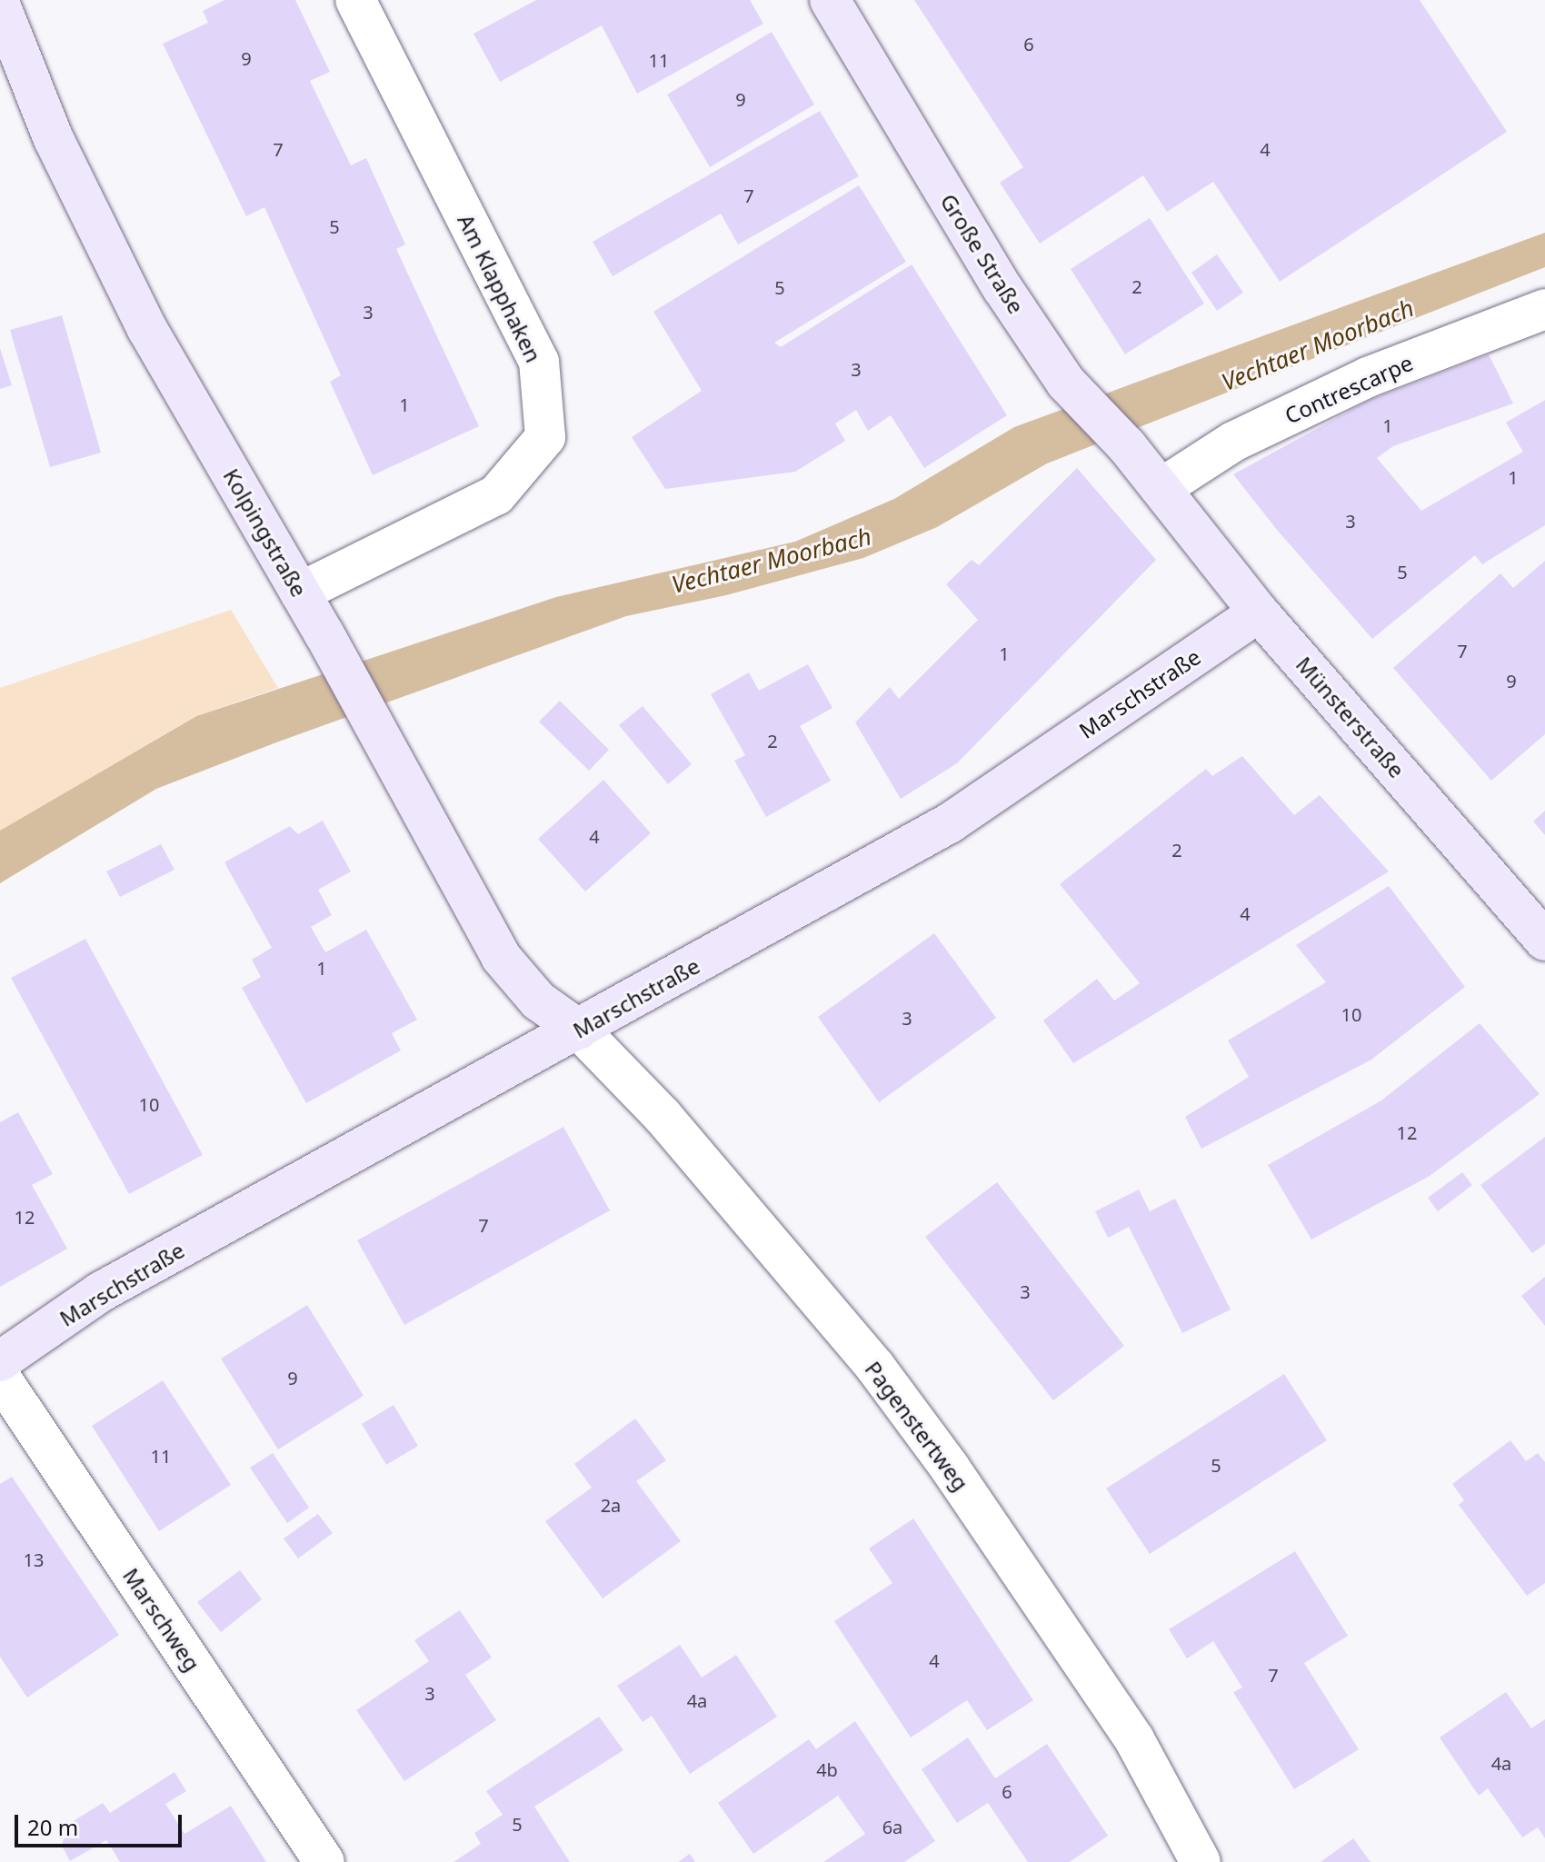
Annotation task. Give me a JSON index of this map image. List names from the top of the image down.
{
  "streets": {
    "street": [
      "Große Straße",
      "Am Klapphaken",
      "Contrescarpe",
      "Kolpingstraße",
      "Marschstraße",
      "Münsterstraße",
      "Pagenstertweg",
      "Marschweg"
    ]
  },
  "crossings": [
    ["Große Straße", "Contrescarpe"],
    ["Große Straße", "Münsterstraße"],
    ["Am Klapphaken", "Kolpingstraße"],
    ["Contrescarpe", "Münsterstraße"],
    ["Kolpingstraße", "Marschstraße"],
    ["Kolpingstraße", "Pagenstertweg"],
    ["Marschstraße", "Münsterstraße"],
    ["Marschstraße", "Pagenstertweg"]
  ],
  "water": ["Vechtaer Moorbach"],
  "house_numbers": [
    "6",
    "9",
    "11",
    "9",
    "7",
    "4",
    "7",
    "5",
    "2",
    "5",
    "3",
    "3",
    "1",
    "1",
    "1",
    "3",
    "5",
    "7",
    "1",
    "9",
    "2",
    "4",
    "2",
    "4",
    "1",
    "10",
    "3",
    "10",
    "12",
    "12",
    "7",
    "3",
    "9",
    "11",
    "5",
    "2a",
    "13",
    "4",
    "7",
    "3",
    "4a",
    "4a",
    "4b",
    "6",
    "5",
    "6a"
  ],
  "scale_bar": "20 m"
}
